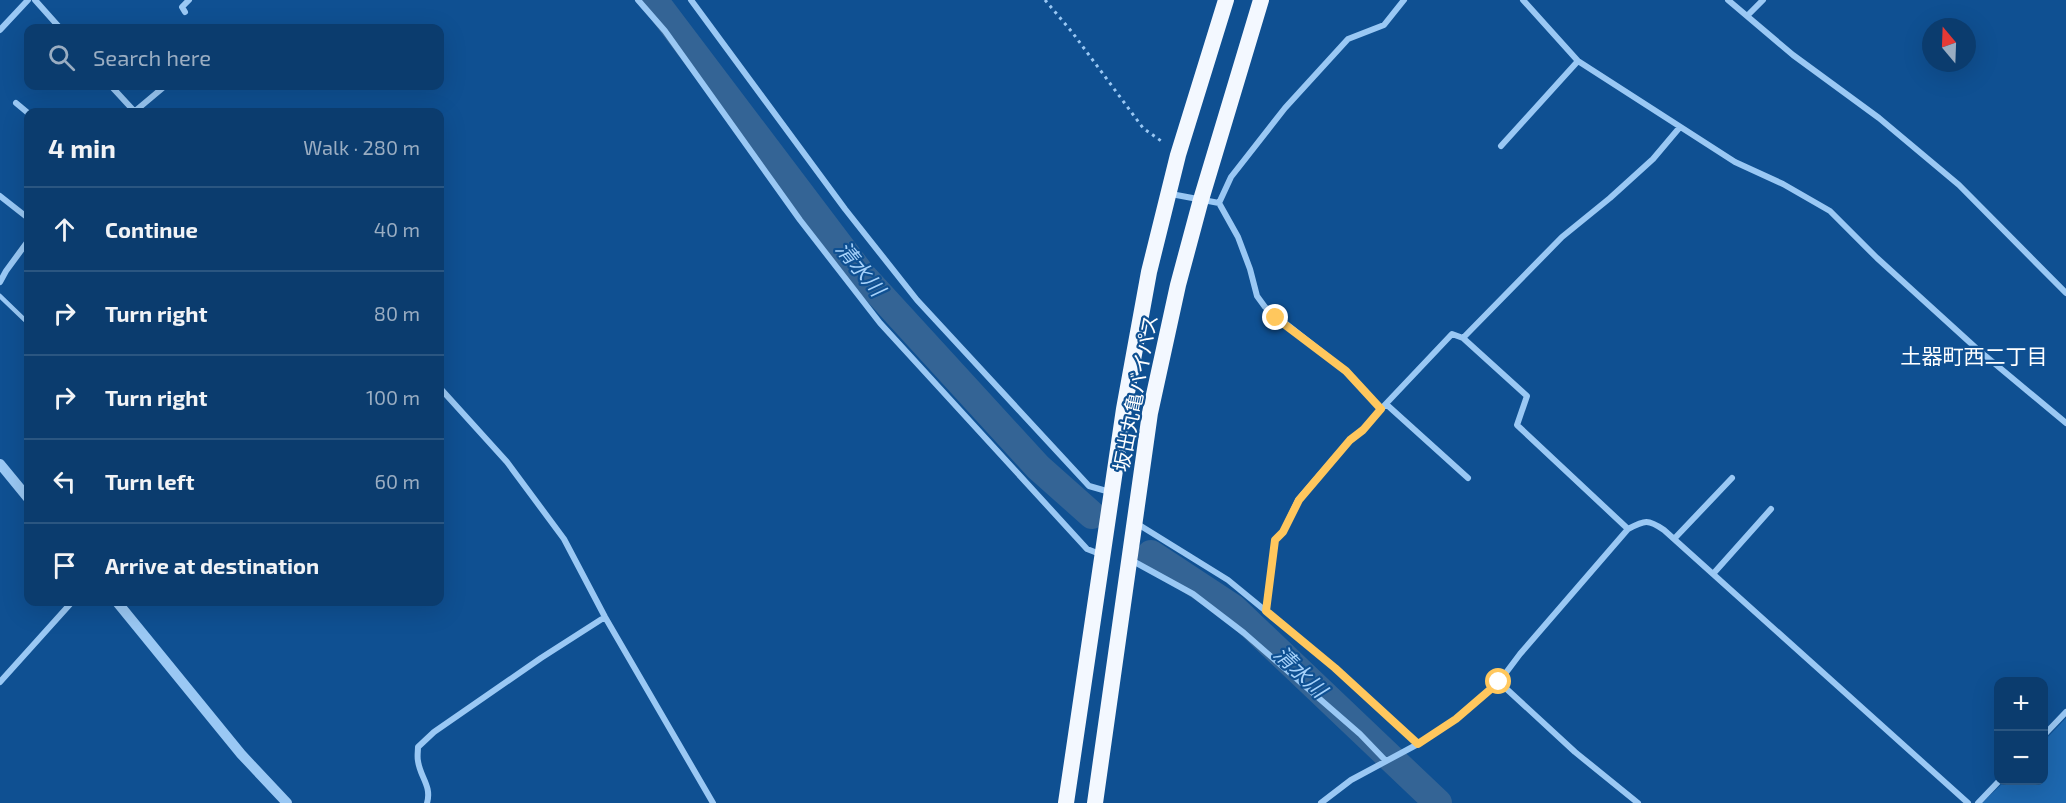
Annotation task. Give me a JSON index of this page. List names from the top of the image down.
{
  "streets": {
    "highway": ["坂出丸亀バイパス"]
  },
  "districts": ["土器町西二丁目"],
  "water": ["清水川"],
  "north": "top",
  "page": {
    "search": "Search here",
    "heading": ["4 min", "Walk · 280 m"],
    "list": [
      ["Continue", "40 m"],
      ["Turn right", "80 m"],
      ["Turn right", "100 m"],
      ["Turn left", "60 m"],
      "Arrive at destination"
    ],
    "map_buttons": ["+", "−"]
  }
}
